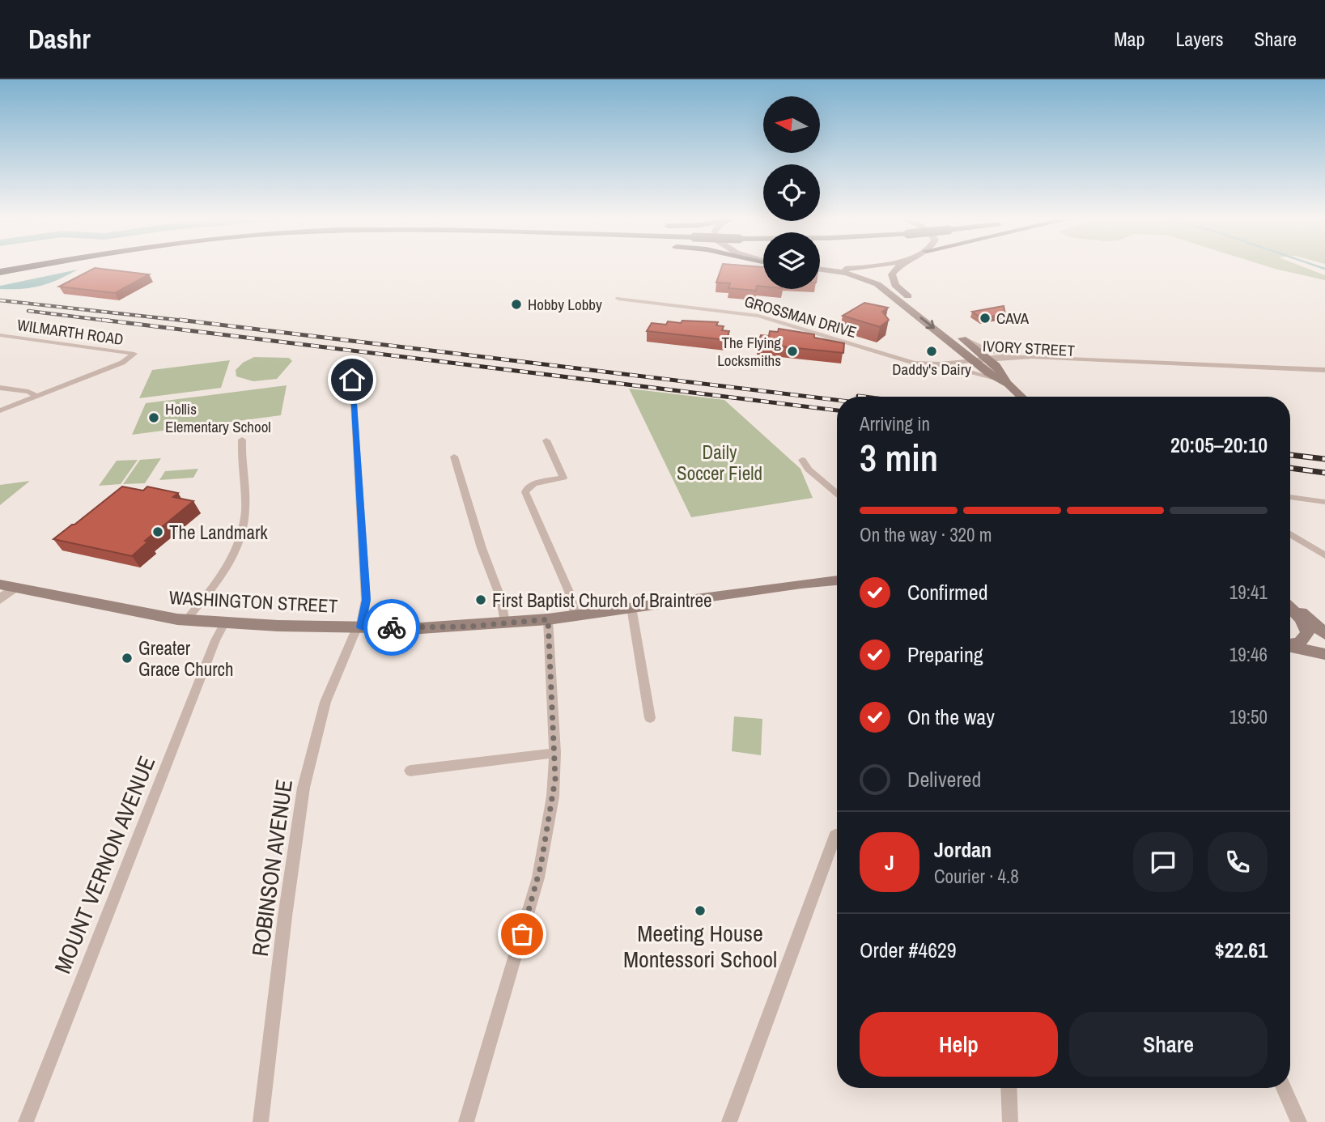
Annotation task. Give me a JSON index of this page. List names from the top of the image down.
{
  "streets": {
    "main road": ["WASHINGTON STREET"],
    "street": [
      "GROSSMAN DRIVE",
      "WILMARTH ROAD",
      "IVORY STREET",
      "MOUNT VERNON AVENUE",
      "ROBINSON AVENUE"
    ]
  },
  "crossings": [
    ["GROSSMAN DRIVE", "IVORY STREET"],
    ["WASHINGTON STREET", "MOUNT VERNON AVENUE"],
    ["WASHINGTON STREET", "ROBINSON AVENUE"]
  ],
  "parks": ["Daily Soccer Field"],
  "places": [
    "Hobby Lobby",
    "CAVA",
    "The Flying Locksmiths",
    "Daddy's Dairy",
    "Hollis Elementary School",
    "The Landmark",
    "First Baptist Church of Braintree",
    "Greater Grace Church",
    "Meeting House Montessori School"
  ],
  "north": "left",
  "page": {
    "header": "Dashr",
    "nav": ["Map", "Layers", "Share"],
    "heading": ["3 min", "Arriving in", "20:05–20:10"],
    "panel": [
      "Jordan",
      "Courier · 4.8",
      "Order #4629",
      "$22.61"
    ],
    "bar": "On the way · 320 m",
    "list": [
      ["Confirmed", "19:41"],
      ["Preparing", "19:46"],
      ["On the way", "19:50"],
      "Delivered"
    ],
    "round": "J",
    "buttons": ["Help", "Share"]
  }
}
